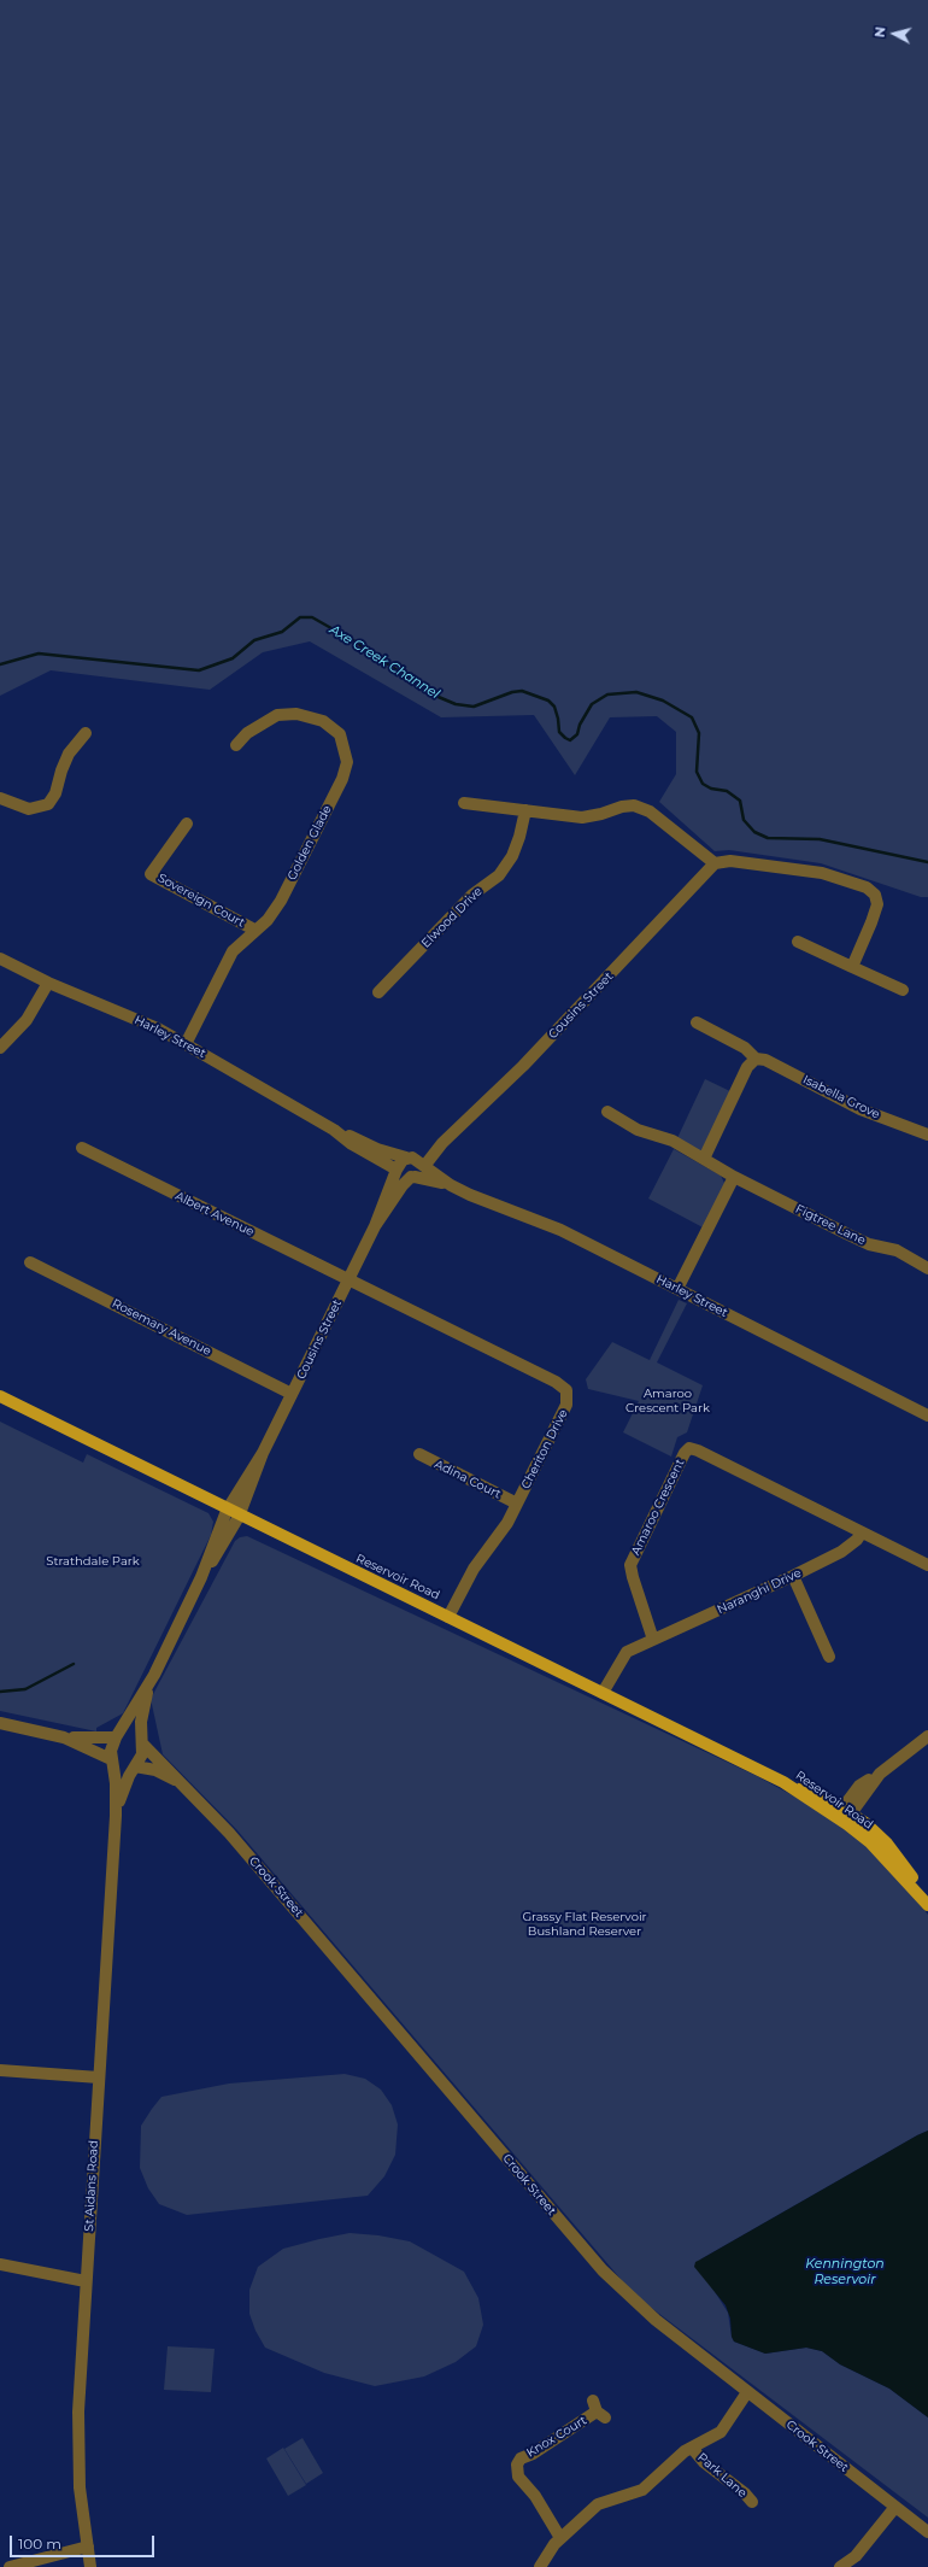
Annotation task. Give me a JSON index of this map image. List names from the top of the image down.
{
  "streets": {
    "main road": ["Reservoir Road"],
    "street": [
      "Golden Glade",
      "Sovereign Court",
      "Elwood Drive",
      "Cousins Street",
      "Harley Street",
      "Isabella Grove",
      "Albert Avenue",
      "Figtree Lane",
      "Rosemary Avenue",
      "Cheriton Drive",
      "Adina Court",
      "Amaroo Crescent",
      "Naranghi Drive",
      "Crook Street",
      "St Aidans Road",
      "Knox Court",
      "Park Lane"
    ]
  },
  "crossings": [
    ["Golden Glade", "Sovereign Court"],
    ["Golden Glade", "Harley Street"],
    ["Cousins Street", "Harley Street"],
    ["Cousins Street", "Albert Avenue"],
    ["Cousins Street", "Rosemary Avenue"],
    ["Cousins Street", "Cheriton Drive"],
    ["Cousins Street", "Reservoir Road"],
    ["Cousins Street", "Crook Street"],
    ["Cousins Street", "St Aidans Road"],
    ["Albert Avenue", "Cheriton Drive"],
    ["Cheriton Drive", "Adina Court"],
    ["Cheriton Drive", "Reservoir Road"],
    ["Amaroo Crescent", "Naranghi Drive"],
    ["Reservoir Road", "Naranghi Drive"],
    ["Crook Street", "St Aidans Road"]
  ],
  "water": ["Axe Creek Channel", "Kennington Reservoir"],
  "parks": ["Amaroo Crescent Park", "Strathdale Park", "Grassy Flat Reservoir Bushland Reserver"],
  "scale_bar": "100 m",
  "north": "left"
}
